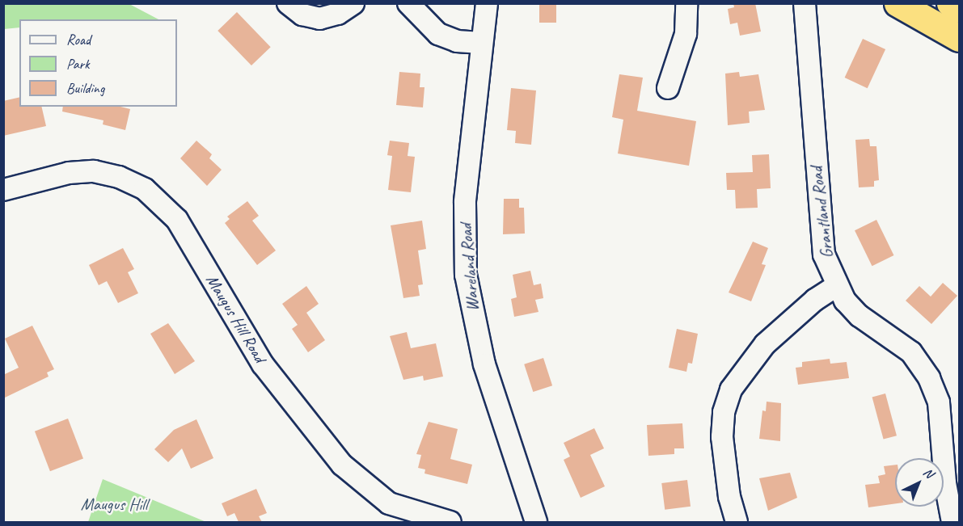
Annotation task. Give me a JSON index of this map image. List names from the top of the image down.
{
  "streets": {
    "street": ["Grantland Road", "Wareland Road", "Maugus Hill Road"]
  },
  "parks": ["Maugus Hill"],
  "legend": ["Road", "Park", "Building"],
  "north": "top right"
}
